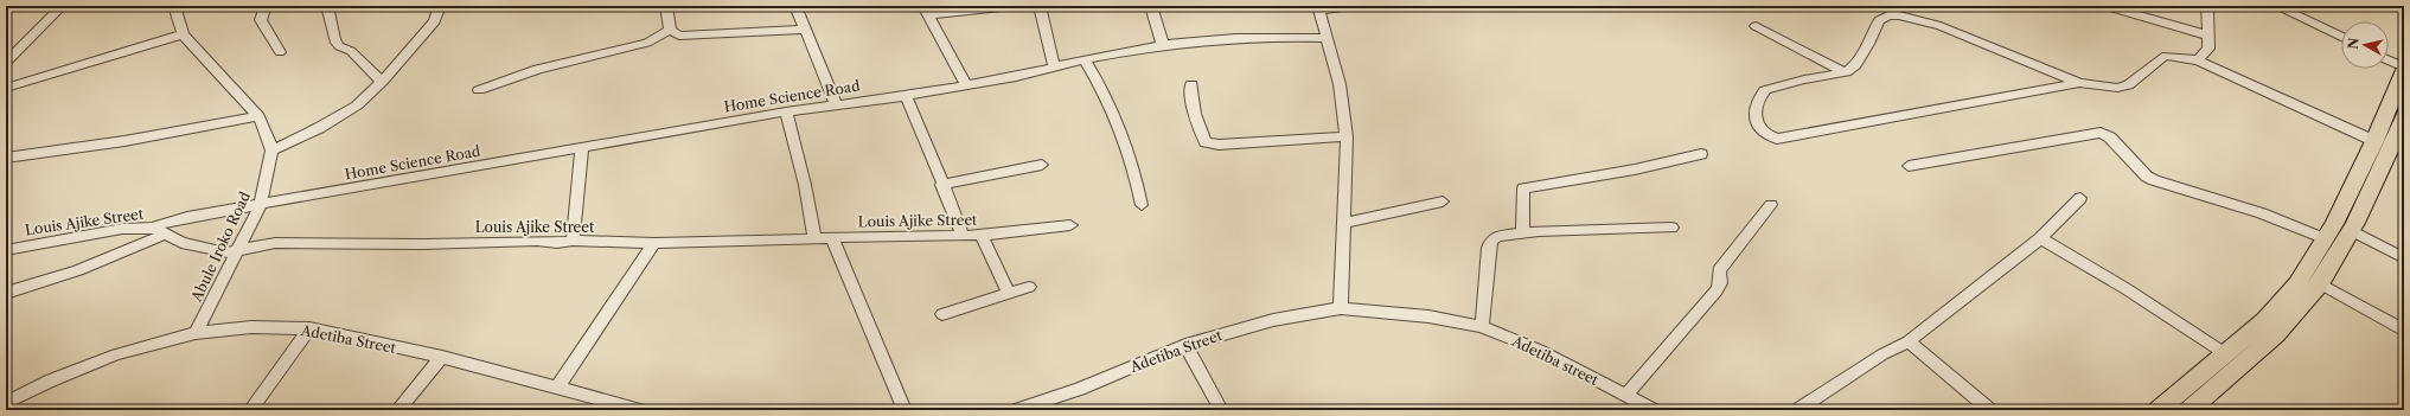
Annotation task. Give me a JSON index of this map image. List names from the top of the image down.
{
  "streets": {
    "street": [
      "Home Science Road",
      "Louis Ajike Street",
      "Abule Iroko Road",
      "Adetiba Street",
      "Adetiba street"
    ]
  },
  "crossings": [
    ["Home Science Road", "Louis Ajike Street"],
    ["Home Science Road", "Abule Iroko Road"],
    ["Louis Ajike Street", "Abule Iroko Road"],
    ["Abule Iroko Road", "Adetiba Street"],
    ["Adetiba Street", "Adetiba street"]
  ],
  "north": "left"
}
